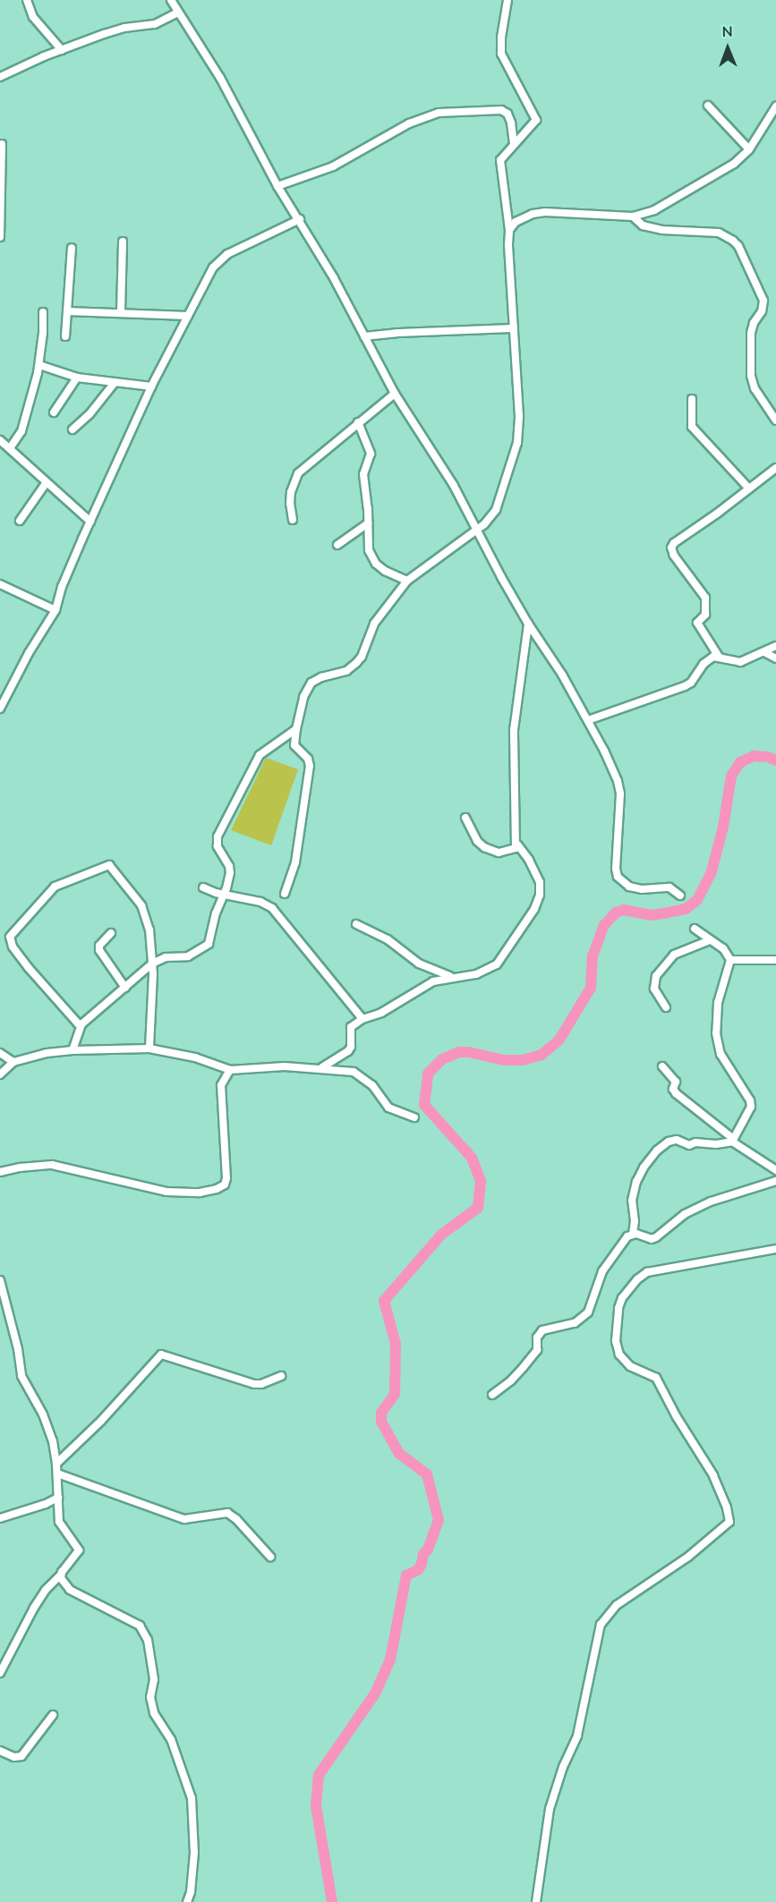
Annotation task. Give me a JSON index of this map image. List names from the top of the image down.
{
  "north": "top"
}
